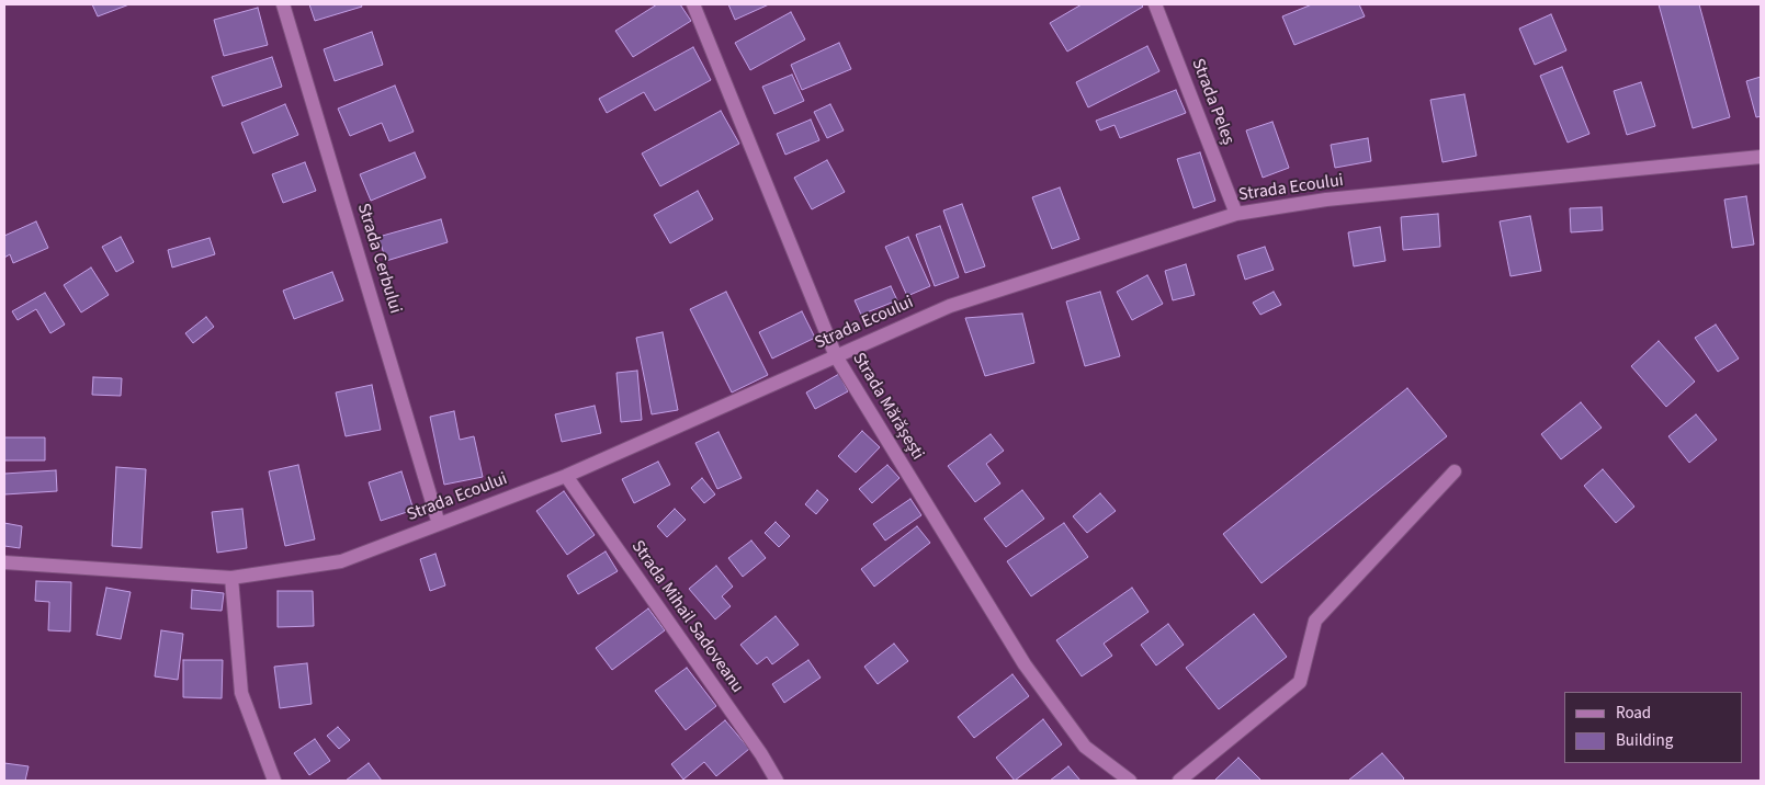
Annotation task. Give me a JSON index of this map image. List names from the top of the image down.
{
  "streets": {
    "street": [
      "Strada Peleș",
      "Strada Ecoului",
      "Strada Cerbului",
      "Strada Mărășești",
      "Strada Mihail Sadoveanu"
    ]
  },
  "crossings": [
    ["Strada Peleș", "Strada Ecoului"],
    ["Strada Ecoului", "Strada Cerbului"],
    ["Strada Ecoului", "Strada Mărășești"],
    ["Strada Ecoului", "Strada Mihail Sadoveanu"]
  ],
  "legend": ["Road", "Building"]
}
